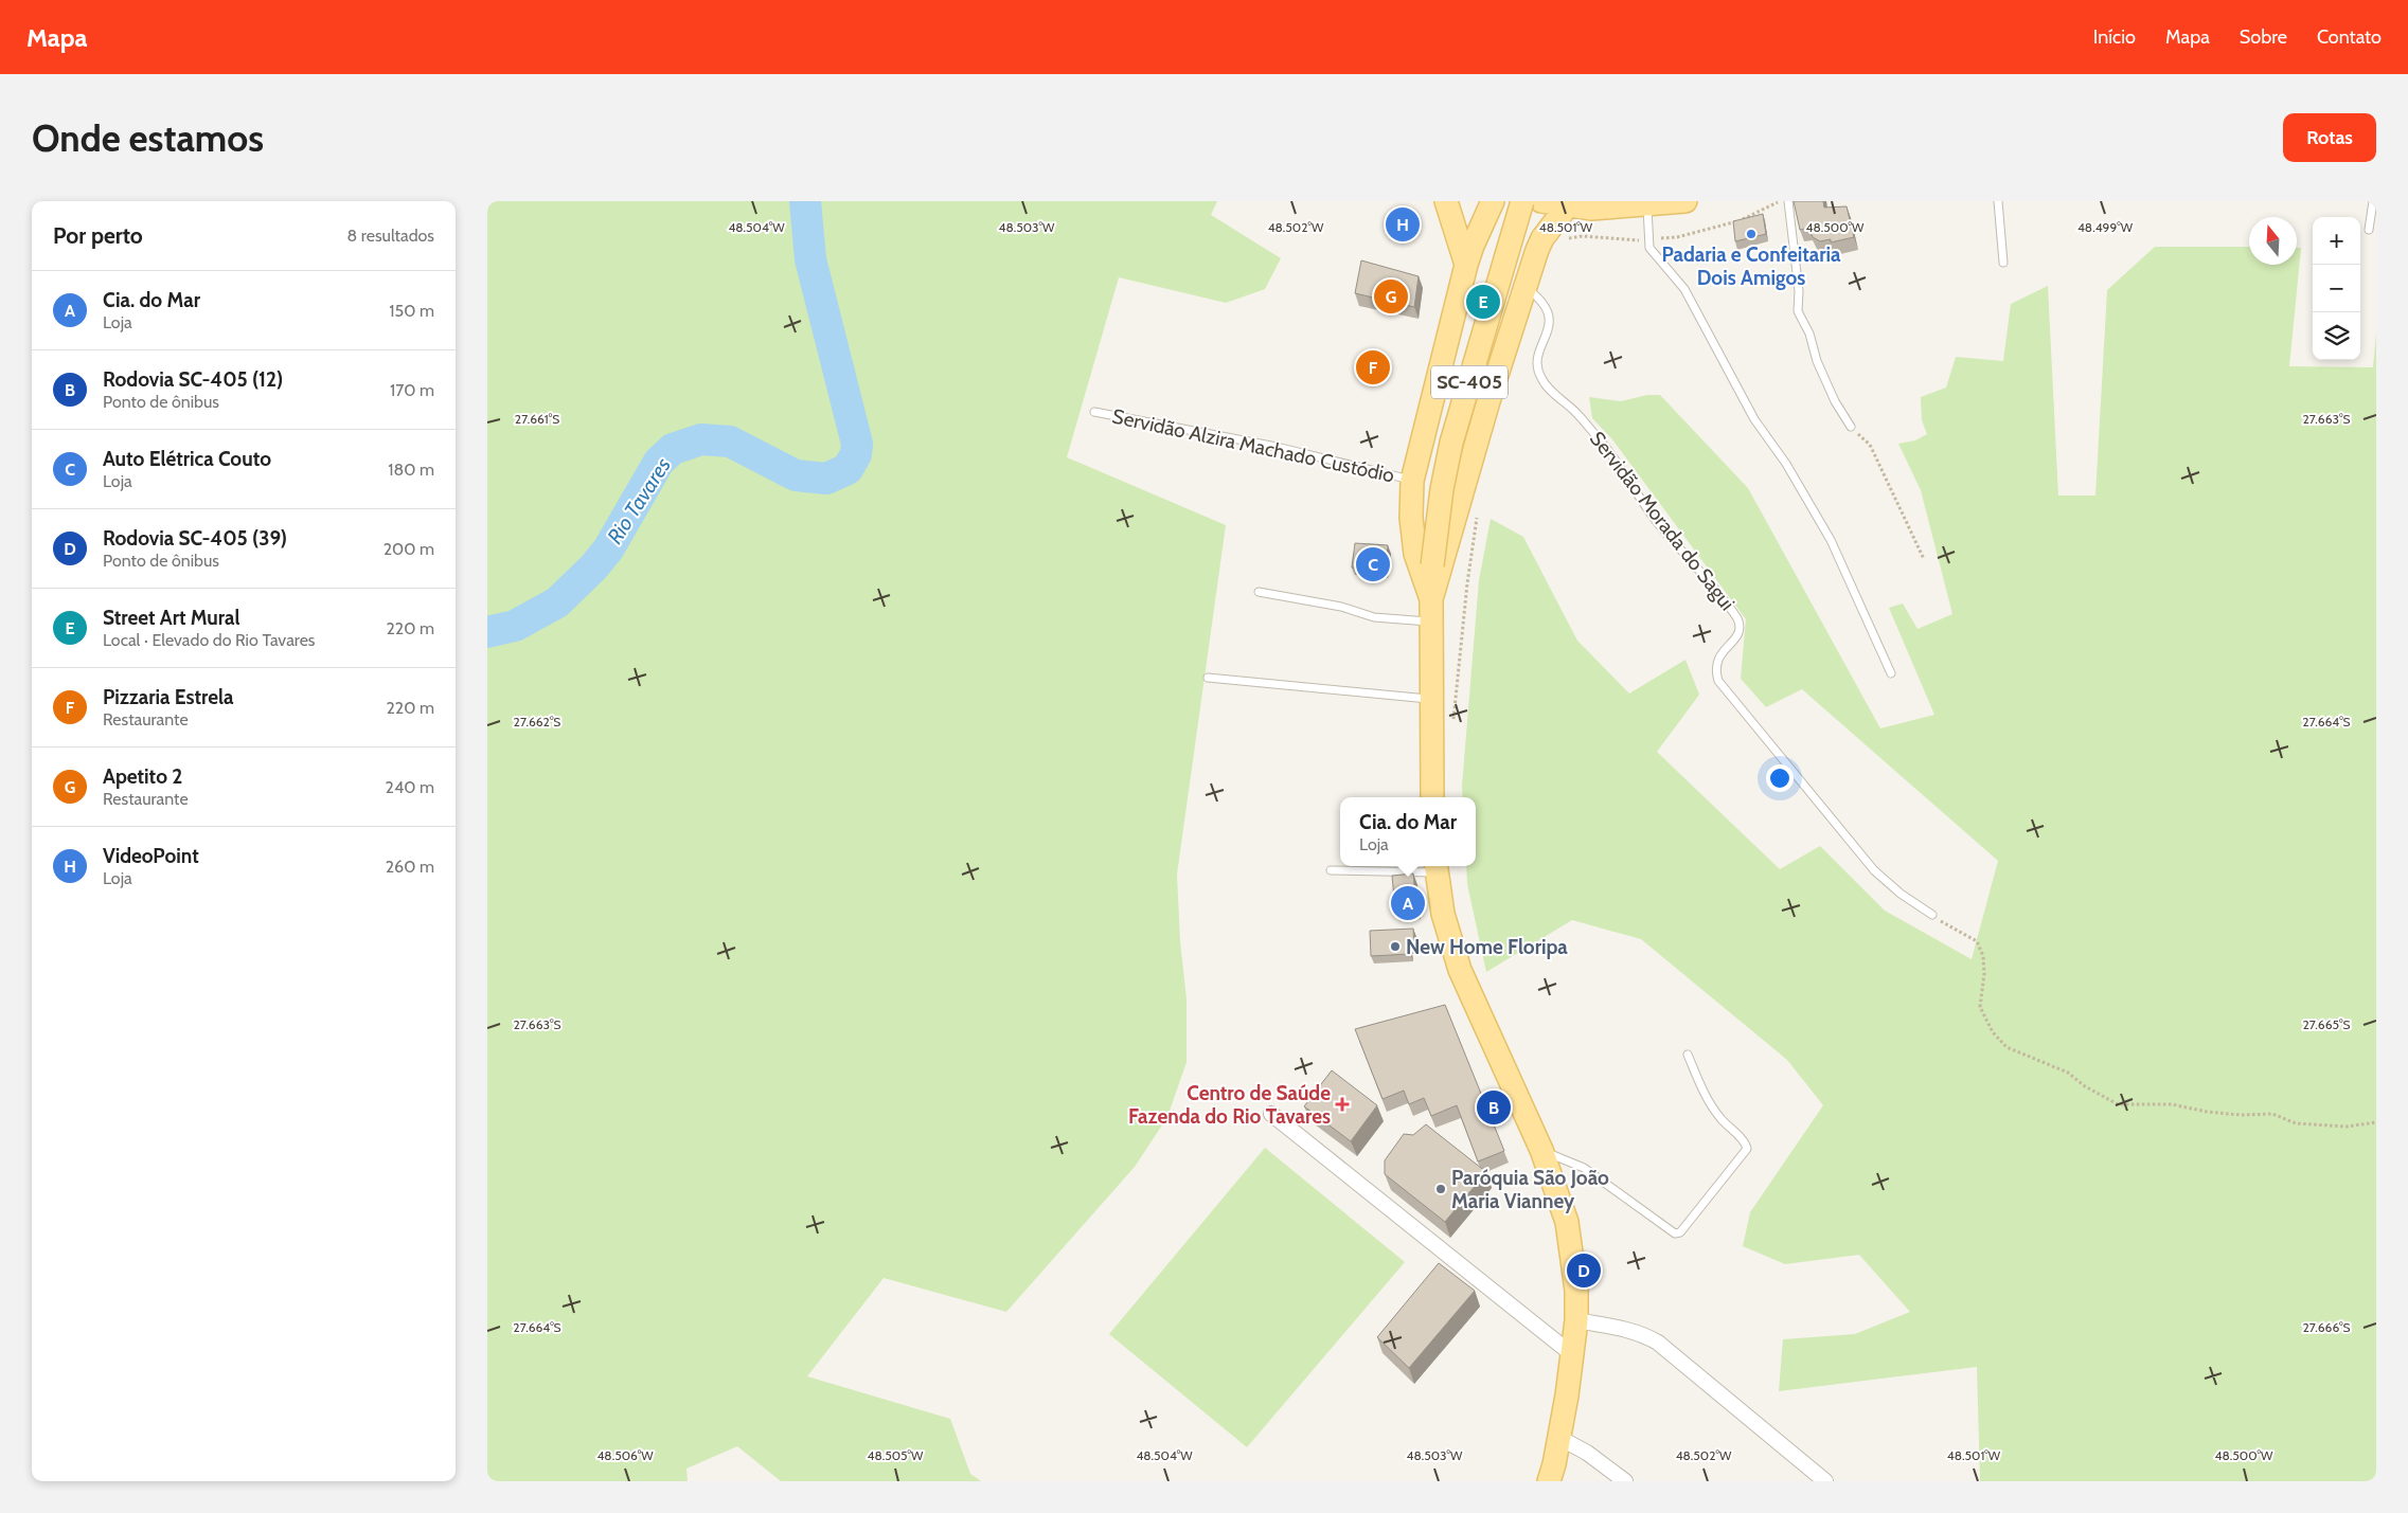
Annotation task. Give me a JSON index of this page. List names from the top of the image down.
{
  "streets": {
    "main road": ["SC-405"],
    "lane": ["Servidão Alzira Machado Custódio", "Servidão Morada do Sagui"]
  },
  "crossings": [
    ["SC-405", "Servidão Alzira Machado Custódio"]
  ],
  "water": ["Rio Tavares"],
  "places": {
    "other": ["Padaria e Confeitaria Dois Amigos", "New Home Floripa", "Paróquia São João Maria Vianney"],
    "health": ["Centro de Saúde Fazenda do Rio Tavares"]
  },
  "north": "top",
  "page": {
    "header": "Mapa",
    "nav": [
      "Início",
      "Mapa",
      "Sobre",
      "Contato"
    ],
    "buttons": "Rotas",
    "title": "Onde estamos",
    "heading": ["Por perto", "8 resultados"],
    "pins": [
      "H",
      "G",
      "E",
      "F",
      "C",
      "A",
      "B",
      "D"
    ],
    "map_buttons": ["+", "−"],
    "list": [
      {
        "mark": "A",
        "name": "Cia. do Mar",
        "note": "Loja",
        "value": "150 m"
      },
      {
        "mark": "B",
        "name": "Rodovia SC-405 (12)",
        "note": "Ponto de ônibus",
        "value": "170 m"
      },
      {
        "mark": "C",
        "name": "Auto Elétrica Couto",
        "note": "Loja",
        "value": "180 m"
      },
      {
        "mark": "D",
        "name": "Rodovia SC-405 (39)",
        "note": "Ponto de ônibus",
        "value": "200 m"
      },
      {
        "mark": "E",
        "name": "Street Art Mural",
        "note": "Local · Elevado do Rio Tavares",
        "value": "220 m"
      },
      {
        "mark": "F",
        "name": "Pizzaria Estrela",
        "note": "Restaurante",
        "value": "220 m"
      },
      {
        "mark": "G",
        "name": "Apetito 2",
        "note": "Restaurante",
        "value": "240 m"
      },
      {
        "mark": "H",
        "name": "VideoPoint",
        "note": "Loja",
        "value": "260 m"
      }
    ],
    "popup": ["Cia. do Mar", "Loja"]
  },
  "coordinates": [
    "48.504°W",
    "48.503°W",
    "48.502°W",
    "48.501°W",
    "48.500°W",
    "48.499°W",
    "27.661°S",
    "27.663°S",
    "27.662°S",
    "27.664°S",
    "27.665°S",
    "27.666°S",
    "48.506°W",
    "48.505°W"
  ]
}
